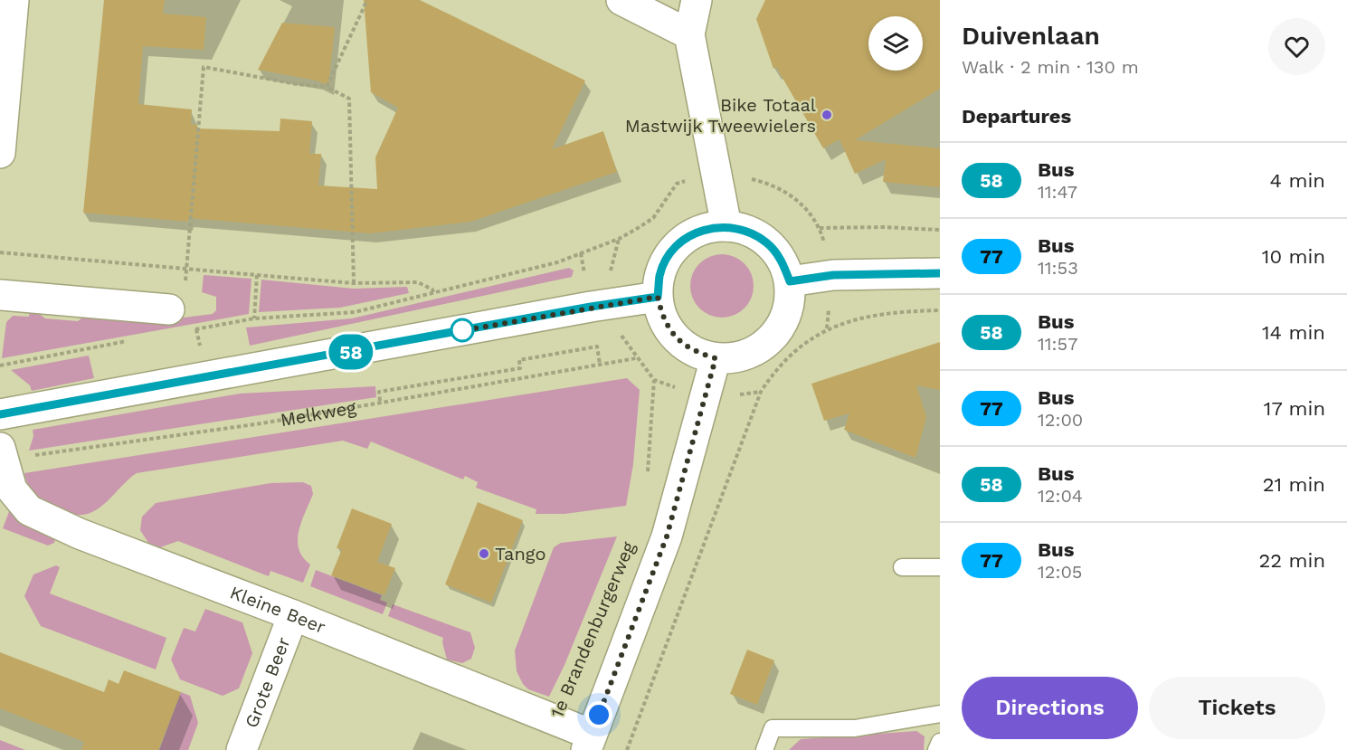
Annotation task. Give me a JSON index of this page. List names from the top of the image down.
{
  "streets": {
    "street": ["Kleine Beer", "1e Brandenburgerweg", "Grote Beer"],
    "path": ["Melkweg"]
  },
  "crossings": [
    ["Melkweg", "Kleine Beer"],
    ["Kleine Beer", "1e Brandenburgerweg"],
    ["Kleine Beer", "Grote Beer"]
  ],
  "places": ["Bike Totaal Mastwijk Tweewielers", "Tango"],
  "lines": ["bus line 58"],
  "page": {
    "on_map": "58",
    "heading": [
      ["Duivenlaan", "Walk · 2 min · 130 m"],
      "Departures"
    ],
    "list": [
      {
        "mark": "58",
        "name": "Bus",
        "note": "11:47",
        "value": "4 min"
      },
      {
        "mark": "77",
        "name": "Bus",
        "note": "11:53",
        "value": "10 min"
      },
      {
        "mark": "58",
        "name": "Bus",
        "note": "11:57",
        "value": "14 min"
      },
      {
        "mark": "77",
        "name": "Bus",
        "note": "12:00",
        "value": "17 min"
      },
      {
        "mark": "58",
        "name": "Bus",
        "note": "12:04",
        "value": "21 min"
      },
      {
        "mark": "77",
        "name": "Bus",
        "note": "12:05",
        "value": "22 min"
      }
    ],
    "buttons": ["Directions", "Tickets"]
  }
}
